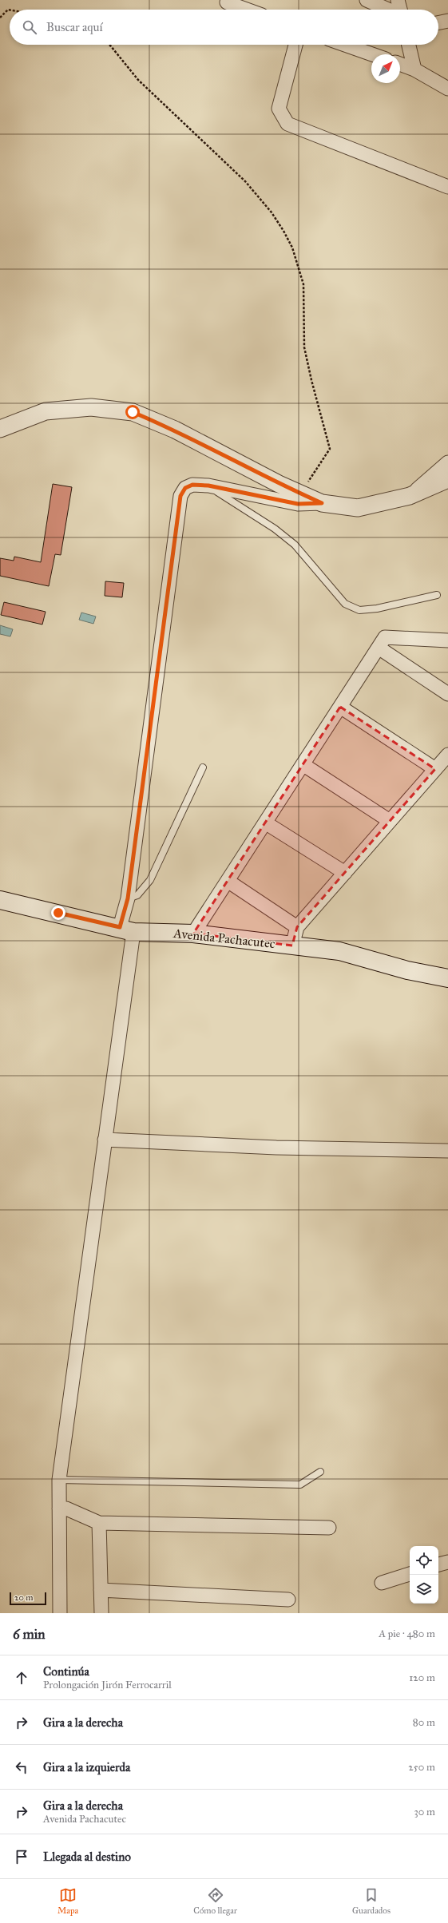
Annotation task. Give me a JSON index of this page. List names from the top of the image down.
{
  "streets": {
    "main road": ["Avenida Pachacutec"]
  },
  "scale_bar": "20 m",
  "north": "top right",
  "page": {
    "search": "Buscar aquí",
    "scale": "20 m",
    "heading": ["6 min", "A pie · 480 m"],
    "list": [
      ["Continúa", "Prolongación Jirón Ferrocarril", "120 m"],
      ["Gira a la derecha", "80 m"],
      ["Gira a la izquierda", "250 m"],
      ["Gira a la derecha", "Avenida Pachacutec", "30 m"],
      "Llegada al destino"
    ],
    "nav": ["Mapa", "Cómo llegar", "Guardados"]
  }
}
